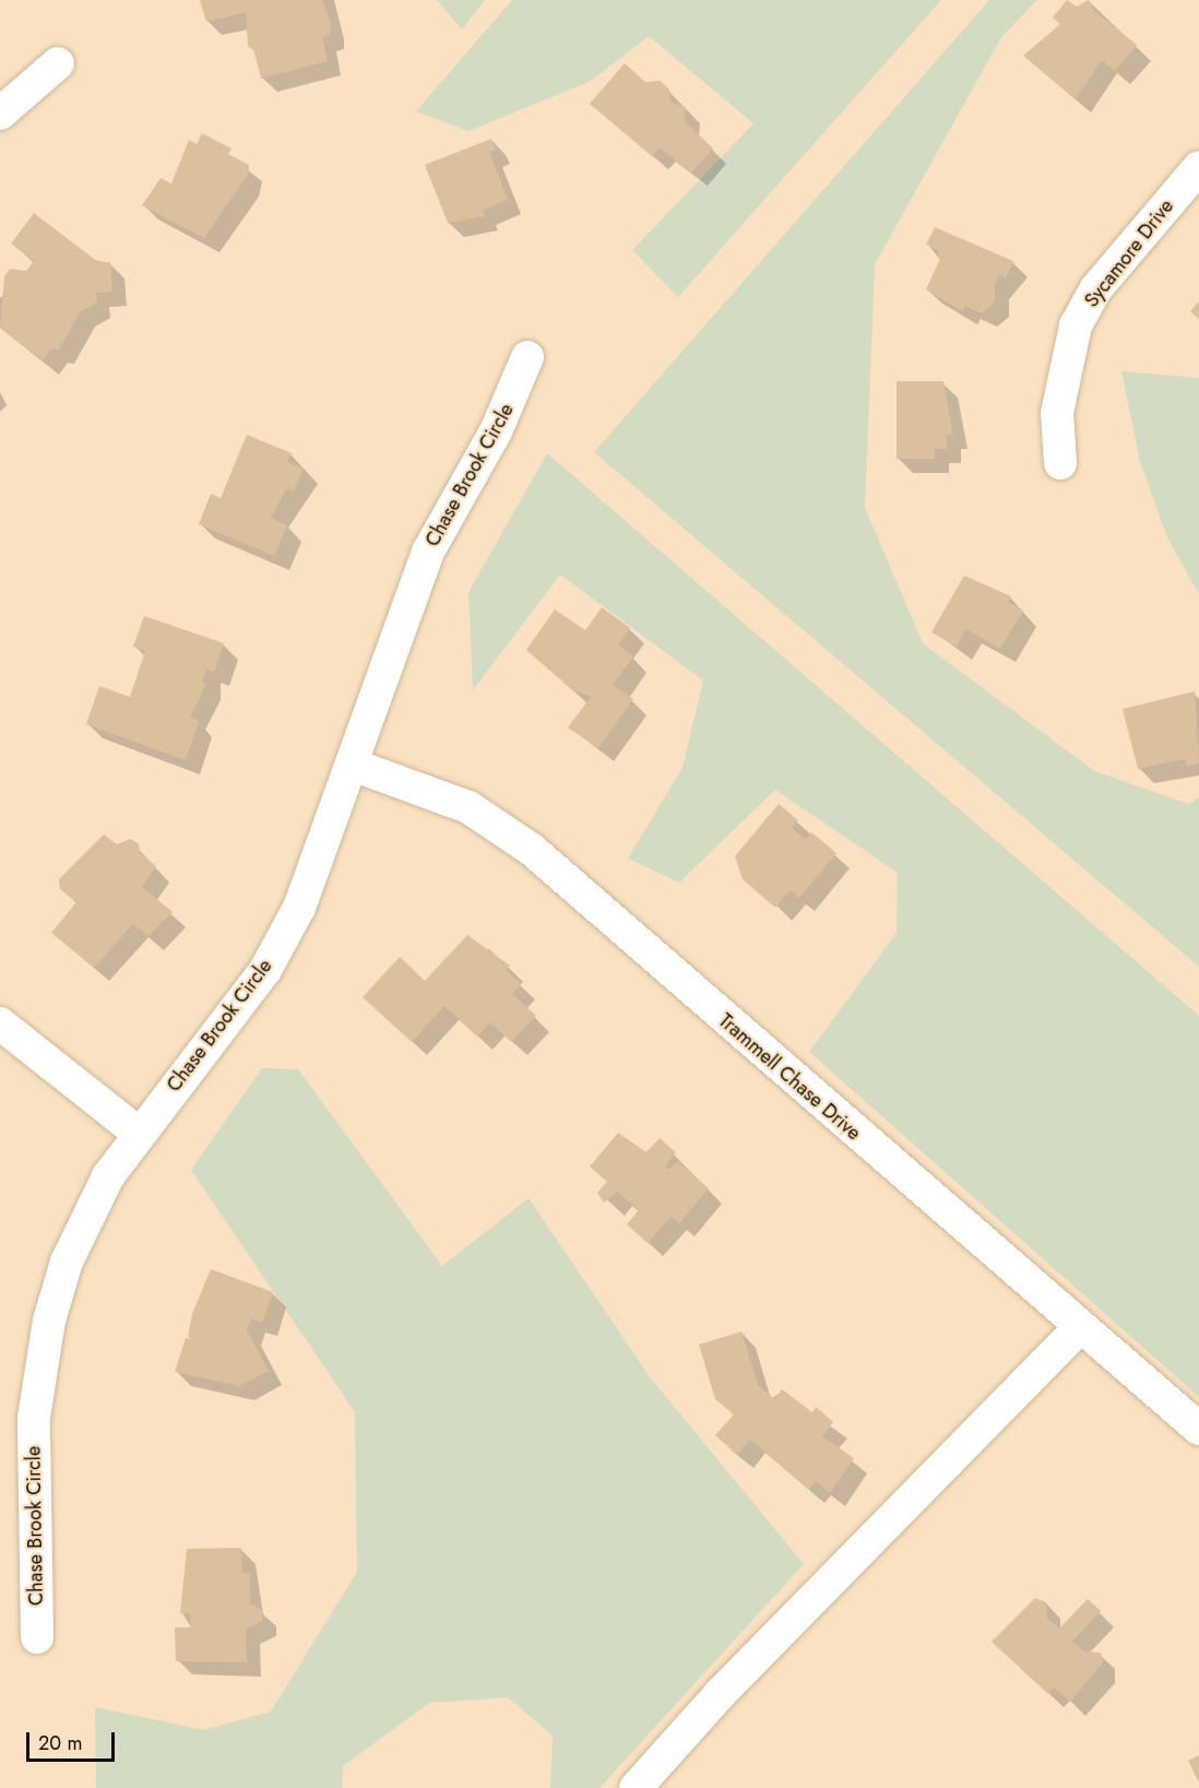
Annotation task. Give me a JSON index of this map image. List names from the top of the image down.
{
  "streets": {
    "street": ["Sycamore Drive", "Chase Brook Circle", "Trammell Chase Drive"]
  },
  "crossings": [
    ["Chase Brook Circle", "Trammell Chase Drive"]
  ],
  "scale_bar": "20 m"
}
